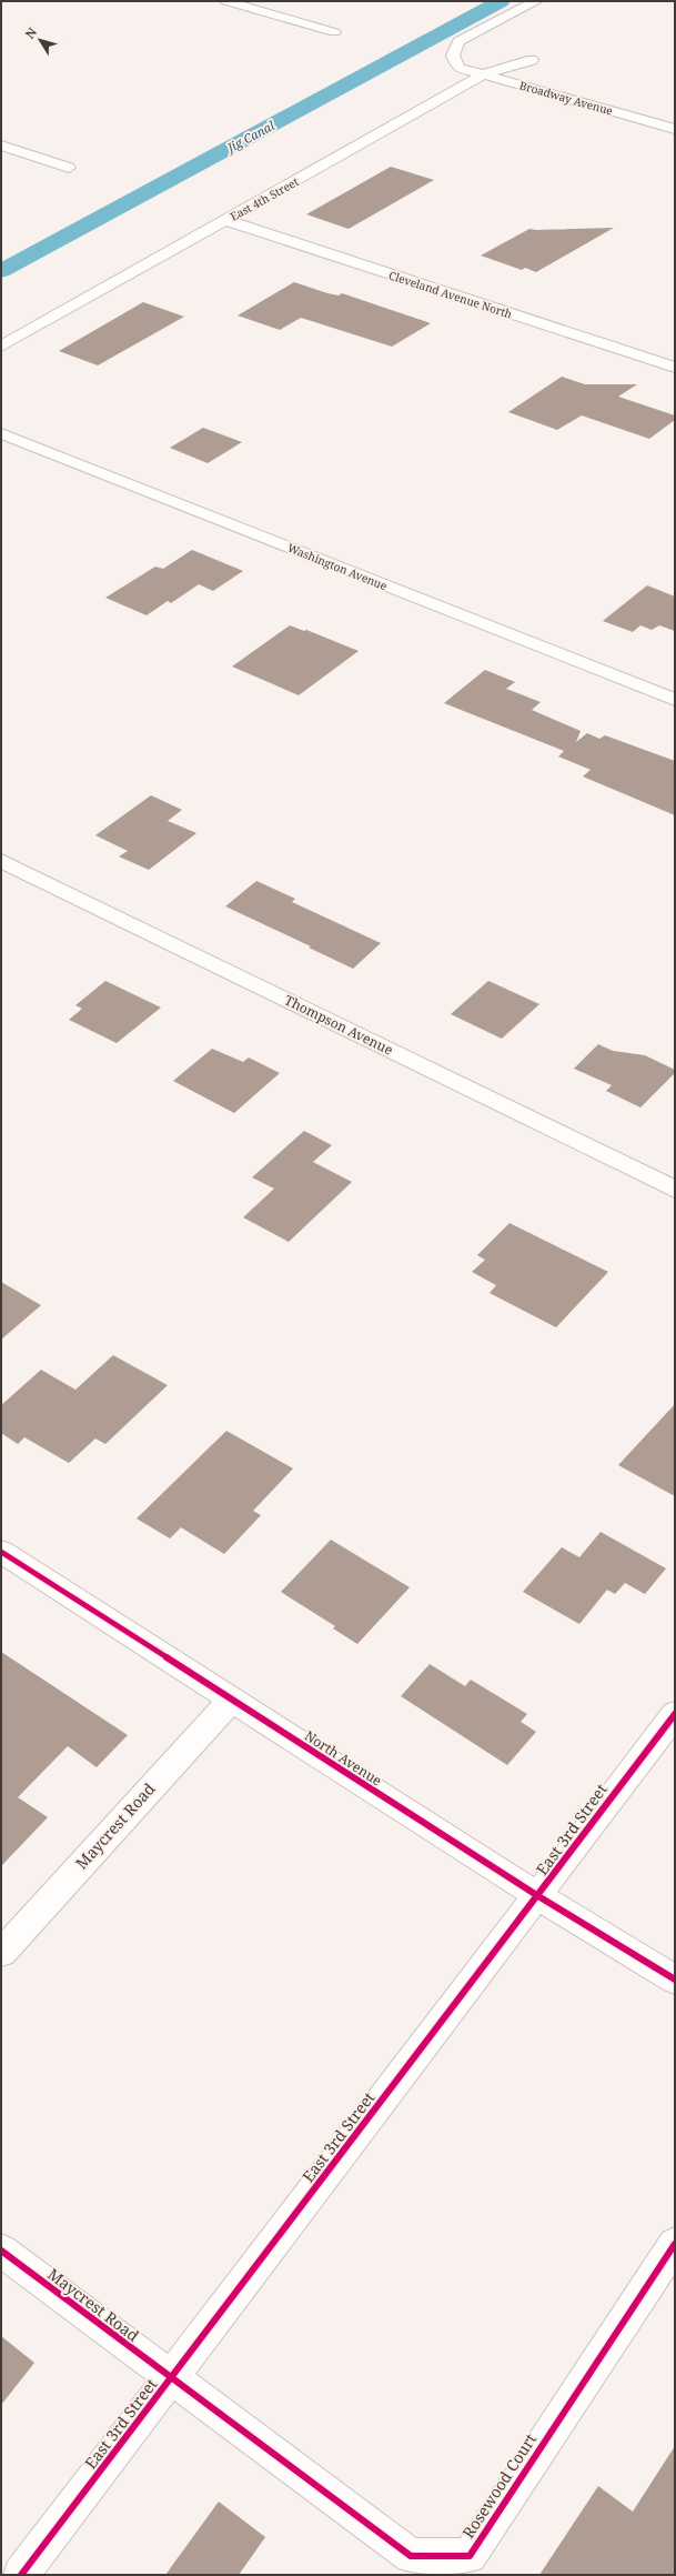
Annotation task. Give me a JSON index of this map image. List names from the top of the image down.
{
  "streets": {
    "street": [
      "Broadway Avenue",
      "East 4th Street",
      "Cleveland Avenue North",
      "Washington Avenue",
      "Thompson Avenue",
      "North Avenue",
      "Maycrest Road",
      "East 3rd Street",
      "Rosewood Court"
    ]
  },
  "crossings": [
    ["Broadway Avenue", "East 4th Street"],
    ["East 4th Street", "Cleveland Avenue North"],
    ["North Avenue", "Maycrest Road"],
    ["North Avenue", "East 3rd Street"],
    ["Maycrest Road", "East 3rd Street"],
    ["Maycrest Road", "Rosewood Court"],
    ["East 3rd Street", "Rosewood Court"]
  ],
  "water": ["Jig Canal"],
  "north": "top left"
}
